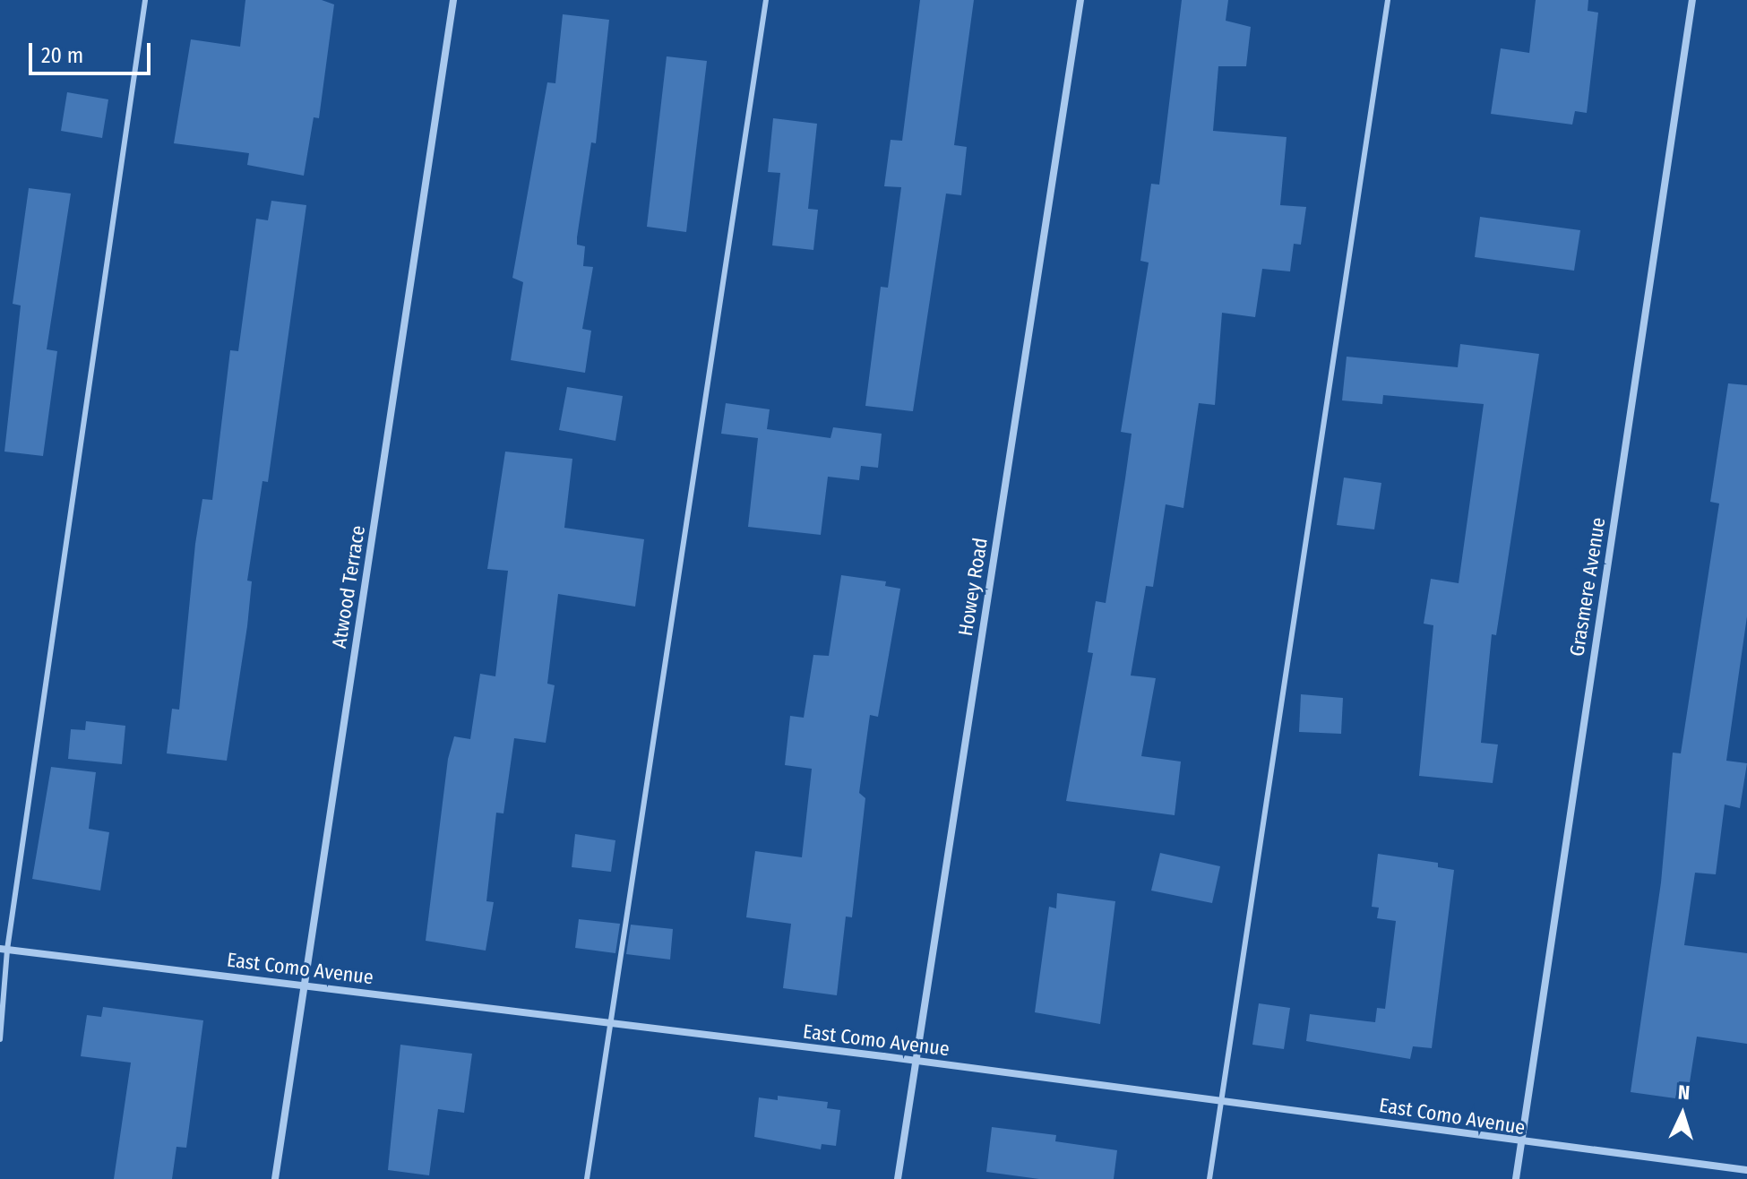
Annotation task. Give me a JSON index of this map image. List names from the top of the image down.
{
  "streets": {
    "street": [
      "Atwood Terrace",
      "Howey Road",
      "Grasmere Avenue",
      "East Como Avenue"
    ]
  },
  "crossings": [
    ["Atwood Terrace", "East Como Avenue"],
    ["Howey Road", "East Como Avenue"],
    ["Grasmere Avenue", "East Como Avenue"]
  ],
  "scale_bar": "20 m",
  "north": "top"
}
